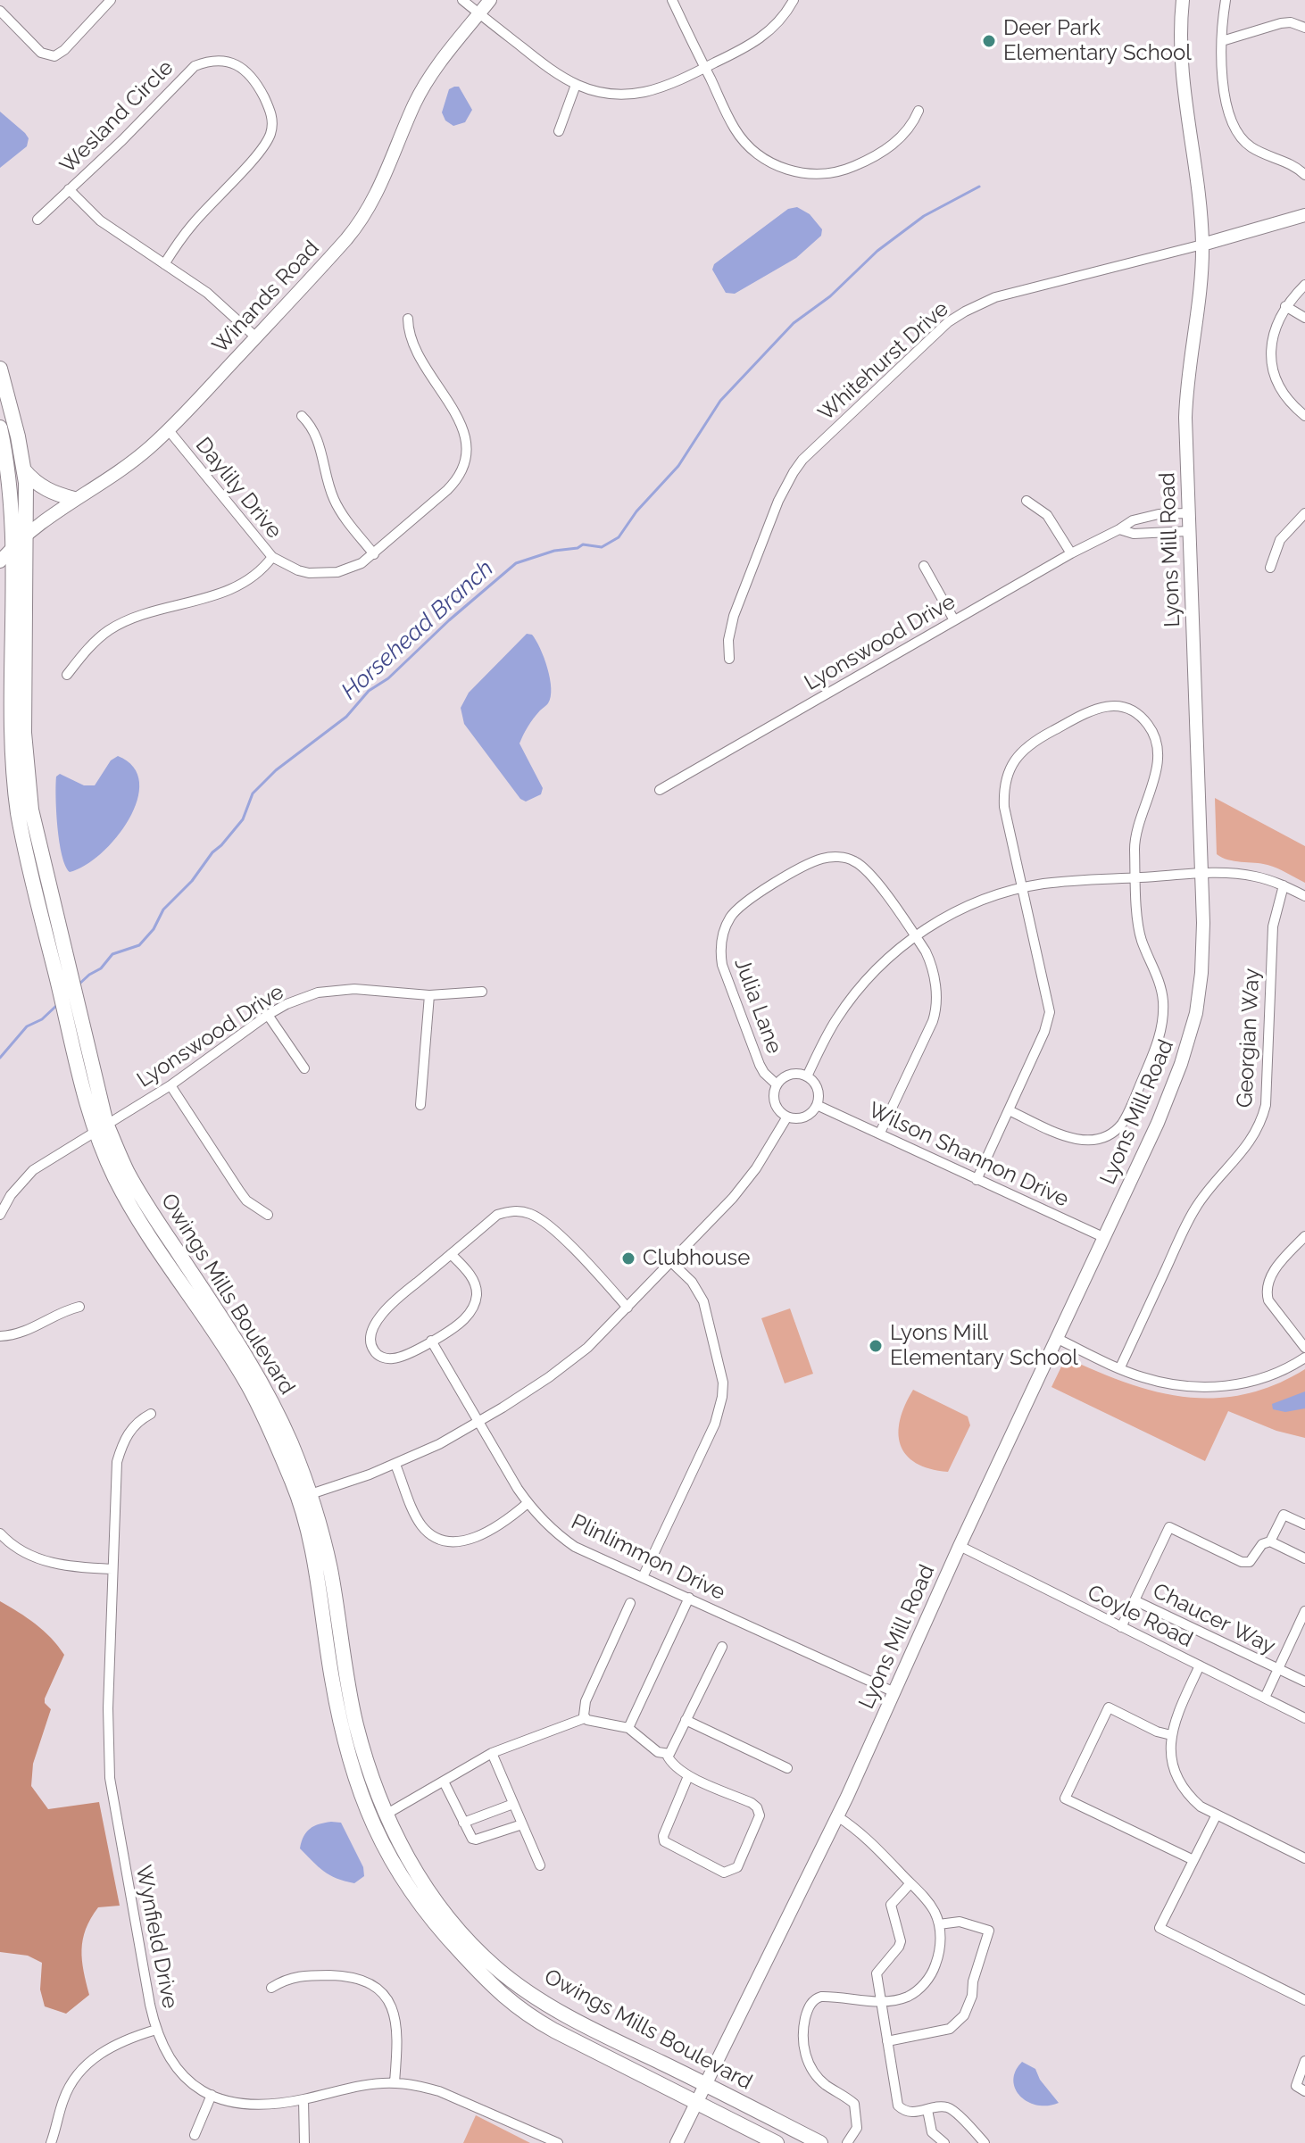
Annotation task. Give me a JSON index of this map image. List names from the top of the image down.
{
  "streets": {
    "main road": ["Winands Road", "Lyons Mill Road", "Owings Mills Boulevard"],
    "street": [
      "Wesland Circle",
      "Whitehurst Drive",
      "Daylily Drive",
      "Lyonswood Drive",
      "Julia Lane",
      "Georgian Way",
      "Wilson Shannon Drive",
      "Plinlimmon Drive",
      "Coyle Road",
      "Chaucer Way",
      "Wynfield Drive"
    ]
  },
  "crossings": [
    ["Winands Road", "Daylily Drive"],
    ["Winands Road", "Owings Mills Boulevard"],
    ["Whitehurst Drive", "Lyons Mill Road"],
    ["Lyons Mill Road", "Lyonswood Drive"],
    ["Lyons Mill Road", "Wilson Shannon Drive"],
    ["Lyons Mill Road", "Owings Mills Boulevard"],
    ["Lyons Mill Road", "Plinlimmon Drive"],
    ["Lyons Mill Road", "Coyle Road"],
    ["Lyonswood Drive", "Owings Mills Boulevard"],
    ["Julia Lane", "Wilson Shannon Drive"],
    ["Coyle Road", "Chaucer Way"]
  ],
  "water": ["Horsehead Branch"],
  "places": ["Deer Park Elementary School", "Clubhouse", "Lyons Mill Elementary School"]
}
